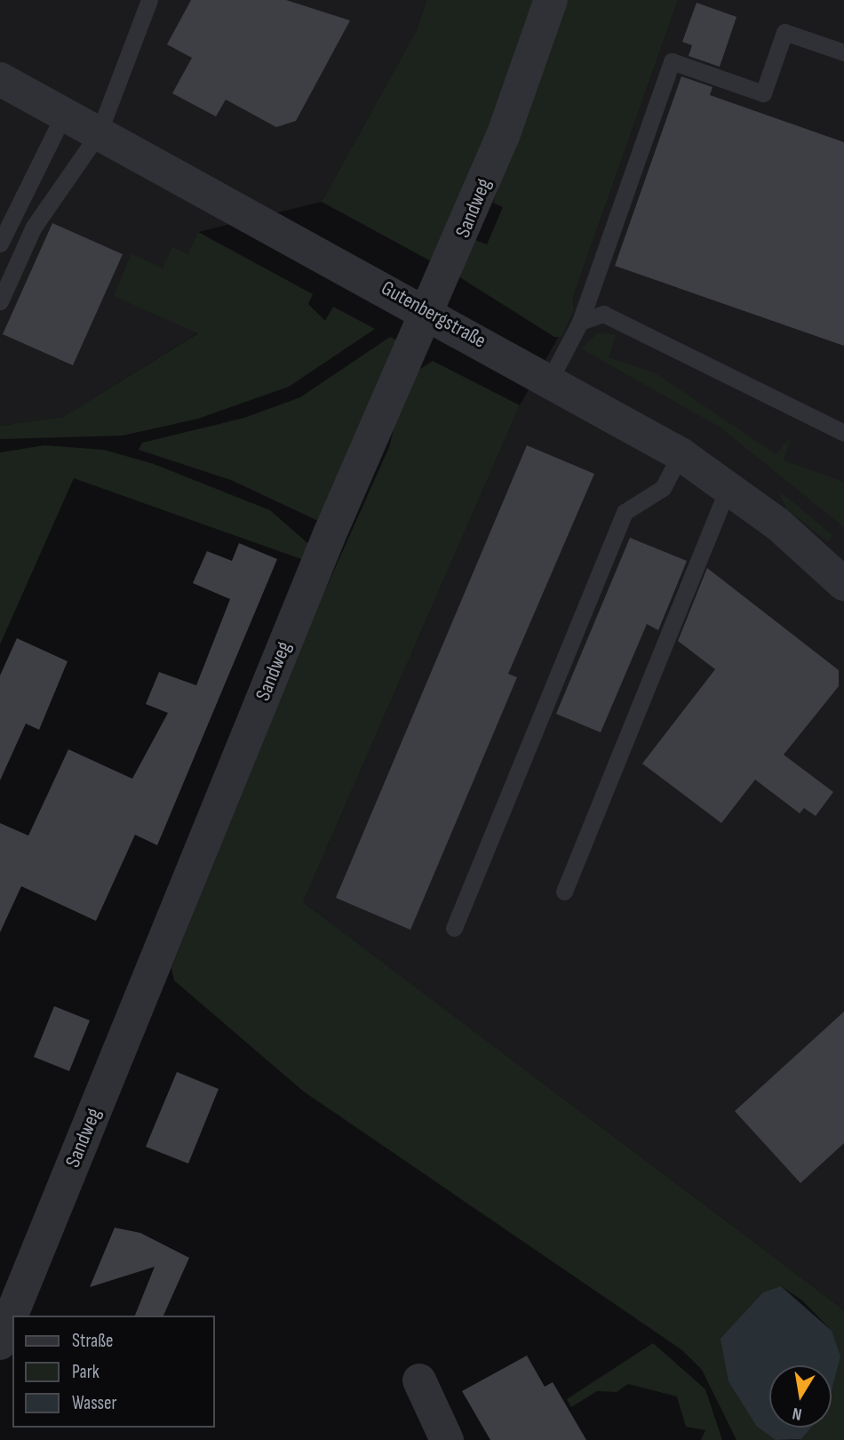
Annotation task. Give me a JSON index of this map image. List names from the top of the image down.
{
  "streets": {
    "street": ["Sandweg", "Gutenbergstraße"]
  },
  "crossings": [
    ["Sandweg", "Gutenbergstraße"]
  ],
  "legend": ["Straße", "Park", "Wasser"],
  "north": "bottom"
}
